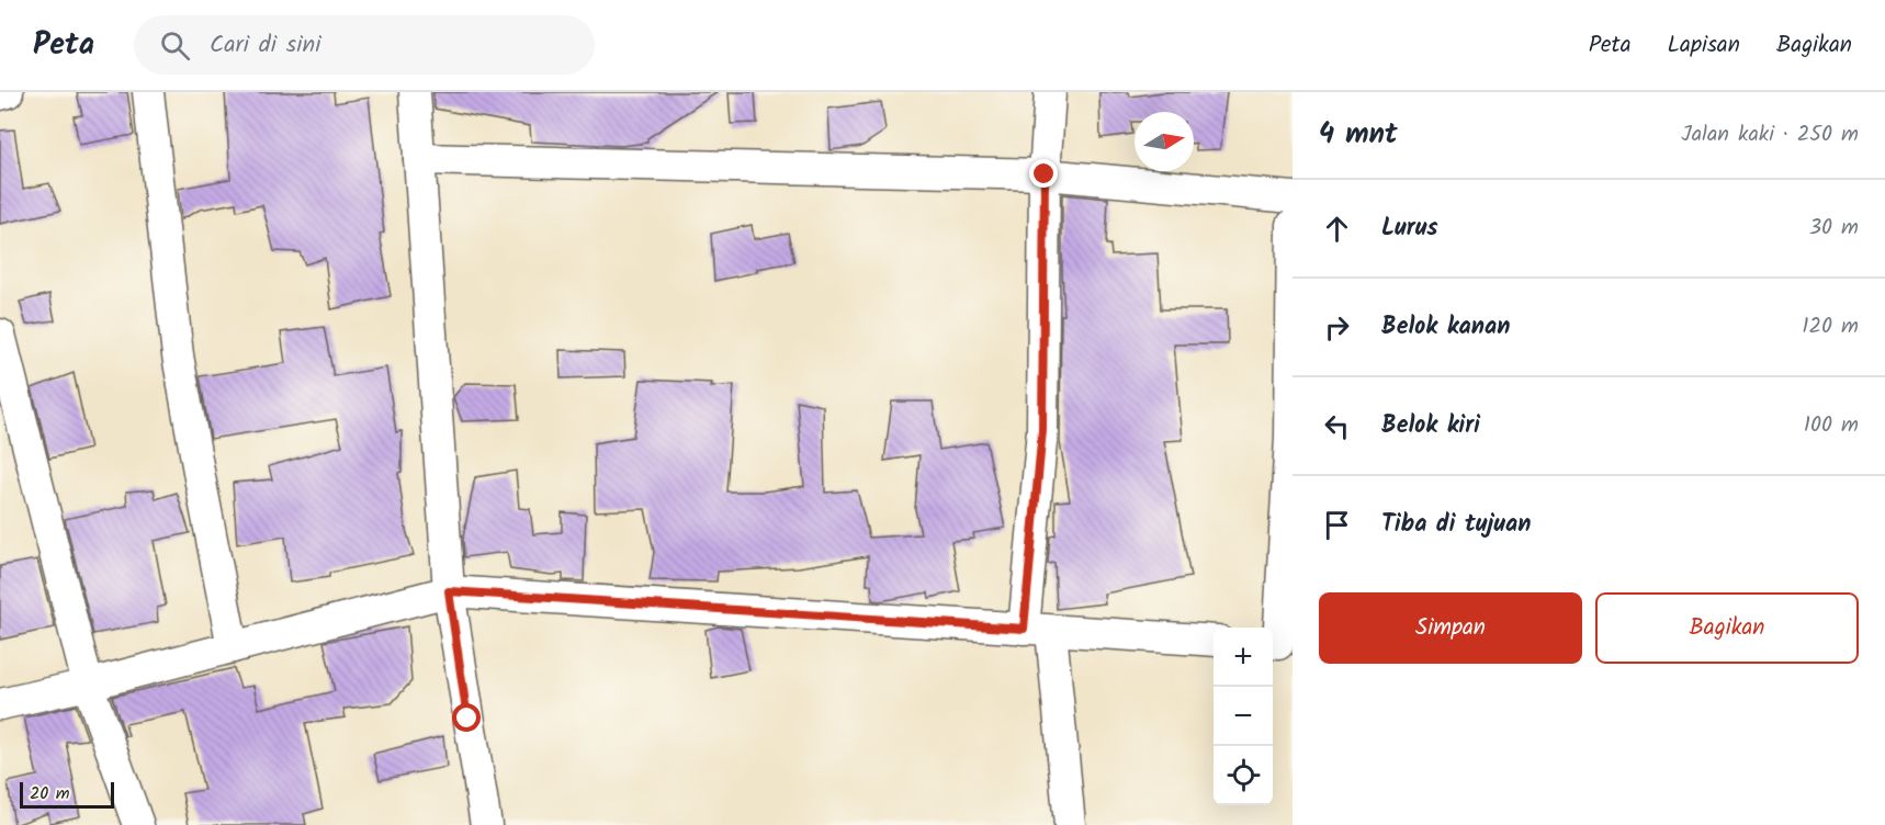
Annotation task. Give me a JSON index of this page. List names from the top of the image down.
{
  "scale_bar": "20 m",
  "north": "right",
  "page": {
    "header": "Peta",
    "search": "Cari di sini",
    "nav": ["Peta", "Lapisan", "Bagikan"],
    "heading": ["4 mnt", "Jalan kaki · 250 m"],
    "list": [
      ["Lurus", "30 m"],
      ["Belok kanan", "120 m"],
      ["Belok kiri", "100 m"],
      "Tiba di tujuan"
    ],
    "buttons": ["Simpan", "Bagikan"],
    "map_buttons": ["+", "−"],
    "scale": "20 m"
  }
}
